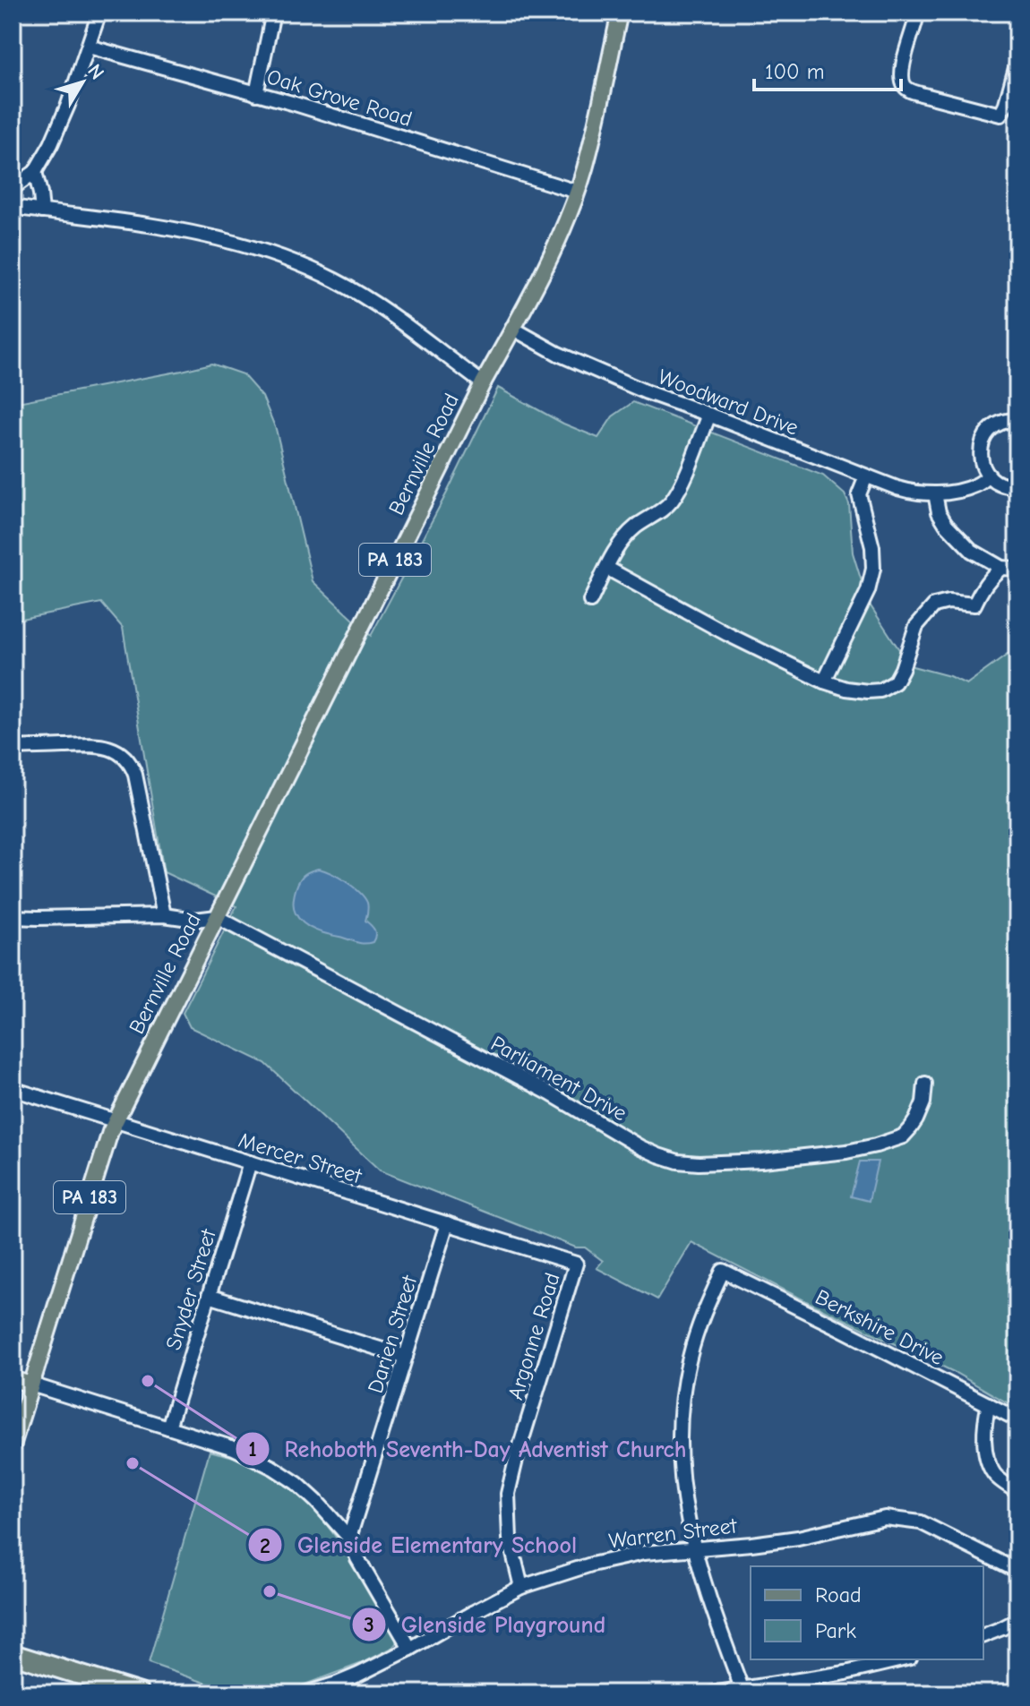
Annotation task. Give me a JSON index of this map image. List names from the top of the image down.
{
  "streets": {
    "main road": ["Bernville Road", "PA 183"],
    "street": [
      "Oak Grove Road",
      "Woodward Drive",
      "Parliament Drive",
      "Mercer Street",
      "Snyder Street",
      "Berkshire Drive",
      "Darien Street",
      "Argonne Road",
      "Warren Street"
    ]
  },
  "crossings": [
    ["Oak Grove Road", "Bernville Road"],
    ["Woodward Drive", "Bernville Road"],
    ["Bernville Road", "PA 183"],
    ["Bernville Road", "Parliament Drive"],
    ["Bernville Road", "Mercer Street"],
    ["PA 183", "Mercer Street"],
    ["Mercer Street", "Snyder Street"],
    ["Mercer Street", "Darien Street"],
    ["Mercer Street", "Argonne Road"],
    ["Berkshire Drive", "Warren Street"],
    ["Argonne Road", "Warren Street"]
  ],
  "places": ["Rehoboth Seventh-Day Adventist Church", "Glenside Elementary School", "Glenside Playground"],
  "legend": ["Road", "Park"],
  "scale_bar": "100 m",
  "north": "top right"
}
